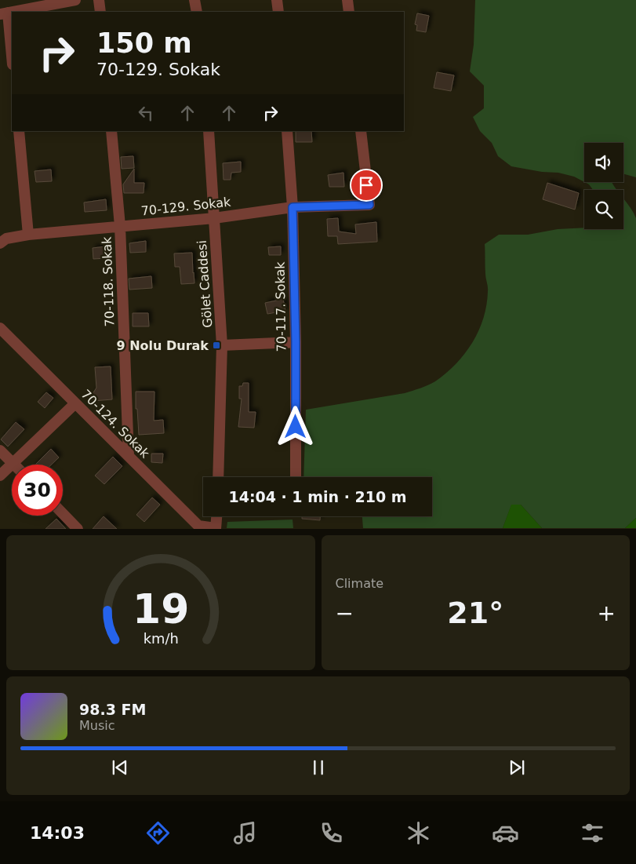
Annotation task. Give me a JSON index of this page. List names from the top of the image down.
{
  "streets": {
    "street": [
      "70-129. Sokak",
      "70-118. Sokak",
      "Gölet Caddesi",
      "70-117. Sokak",
      "70-124. Sokak"
    ]
  },
  "crossings": [
    ["70-129. Sokak", "70-118. Sokak"],
    ["70-129. Sokak", "Gölet Caddesi"],
    ["70-129. Sokak", "70-117. Sokak"],
    ["70-118. Sokak", "70-124. Sokak"]
  ],
  "places": {
    "transit": ["9 Nolu Durak"]
  },
  "page": {
    "turn": ["150 m", "70-129. Sokak"],
    "limit": "30",
    "trip": "14:04 · 1 min · 210 m",
    "tile": "Climate",
    "heat": ["−", "21°", "+"],
    "song": ["98.3 FM", "Music"],
    "tabs": "14:03",
    "gauge": ["19", "km/h"]
  }
}
